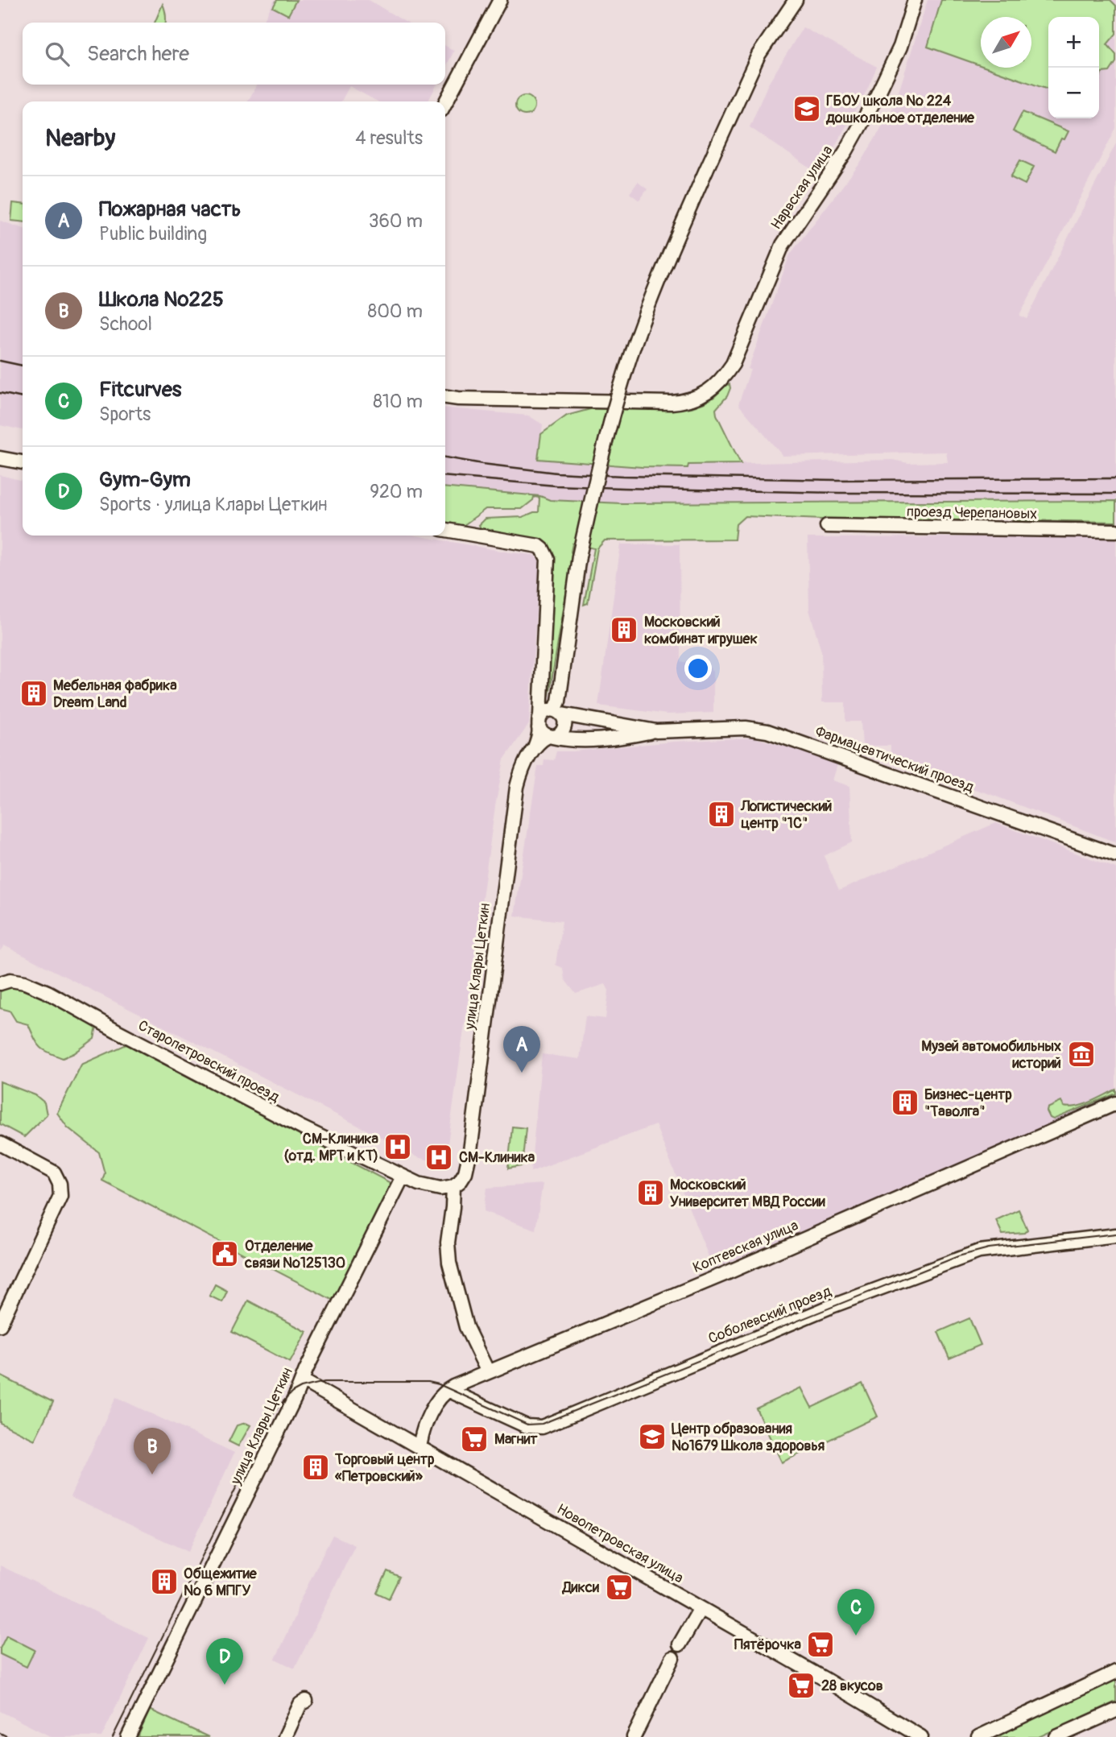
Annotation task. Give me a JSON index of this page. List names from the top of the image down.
{
  "streets": {
    "street": [
      "Нарвская улица",
      "проезд Черепановых",
      "Фармацевтический проезд",
      "улица Клары Цеткин",
      "Старопетровский проезд",
      "Коптевская улица",
      "Соболевский проезд",
      "Новопетровская улица"
    ]
  },
  "crossings": [
    ["Фармацевтический проезд", "улица Клары Цеткин"],
    ["улица Клары Цеткин", "Старопетровский проезд"],
    ["улица Клары Цеткин", "Коптевская улица"],
    ["улица Клары Цеткин", "Новопетровская улица"],
    ["Коптевская улица", "Соболевский проезд"]
  ],
  "places": {
    "school or university": ["ГБОУ школа № 224 дошкольное отделение", "Центр образования №1679 Школа здоровья"],
    "building": [
      "Московский комбинат игрушек",
      "Мебельная фабрика Dream Land",
      "Логистический центр \"1С\"",
      "Бизнес-центр \"Таволга\"",
      "Московский Университет МВД России",
      "Торговый центр «Петровский»",
      "Общежитие № 6 МПГУ"
    ],
    "museum": ["Музей автомобильных историй"],
    "hospital": ["СМ-Клиника (отд. МРТ и КТ)", "СМ-Клиника"],
    "public building": ["Отделение связи №125130"],
    "supermarket": [
      "Магнит",
      "Дикси",
      "Пятёрочка",
      "28 вкусов"
    ]
  },
  "north": "top right",
  "page": {
    "map_buttons": ["+", "−"],
    "search": "Search here",
    "heading": ["Nearby", "4 results"],
    "list": [
      {
        "mark": "A",
        "name": "Пожарная часть",
        "note": "Public building",
        "value": "360 m"
      },
      {
        "mark": "B",
        "name": "Школа №225",
        "note": "School",
        "value": "800 m"
      },
      {
        "mark": "C",
        "name": "Fitcurves",
        "note": "Sports",
        "value": "810 m"
      },
      {
        "mark": "D",
        "name": "Gym-Gym",
        "note": "Sports · улица Клары Цеткин",
        "value": "920 m"
      }
    ],
    "pins": [
      "A",
      "B",
      "C",
      "D"
    ]
  }
}
